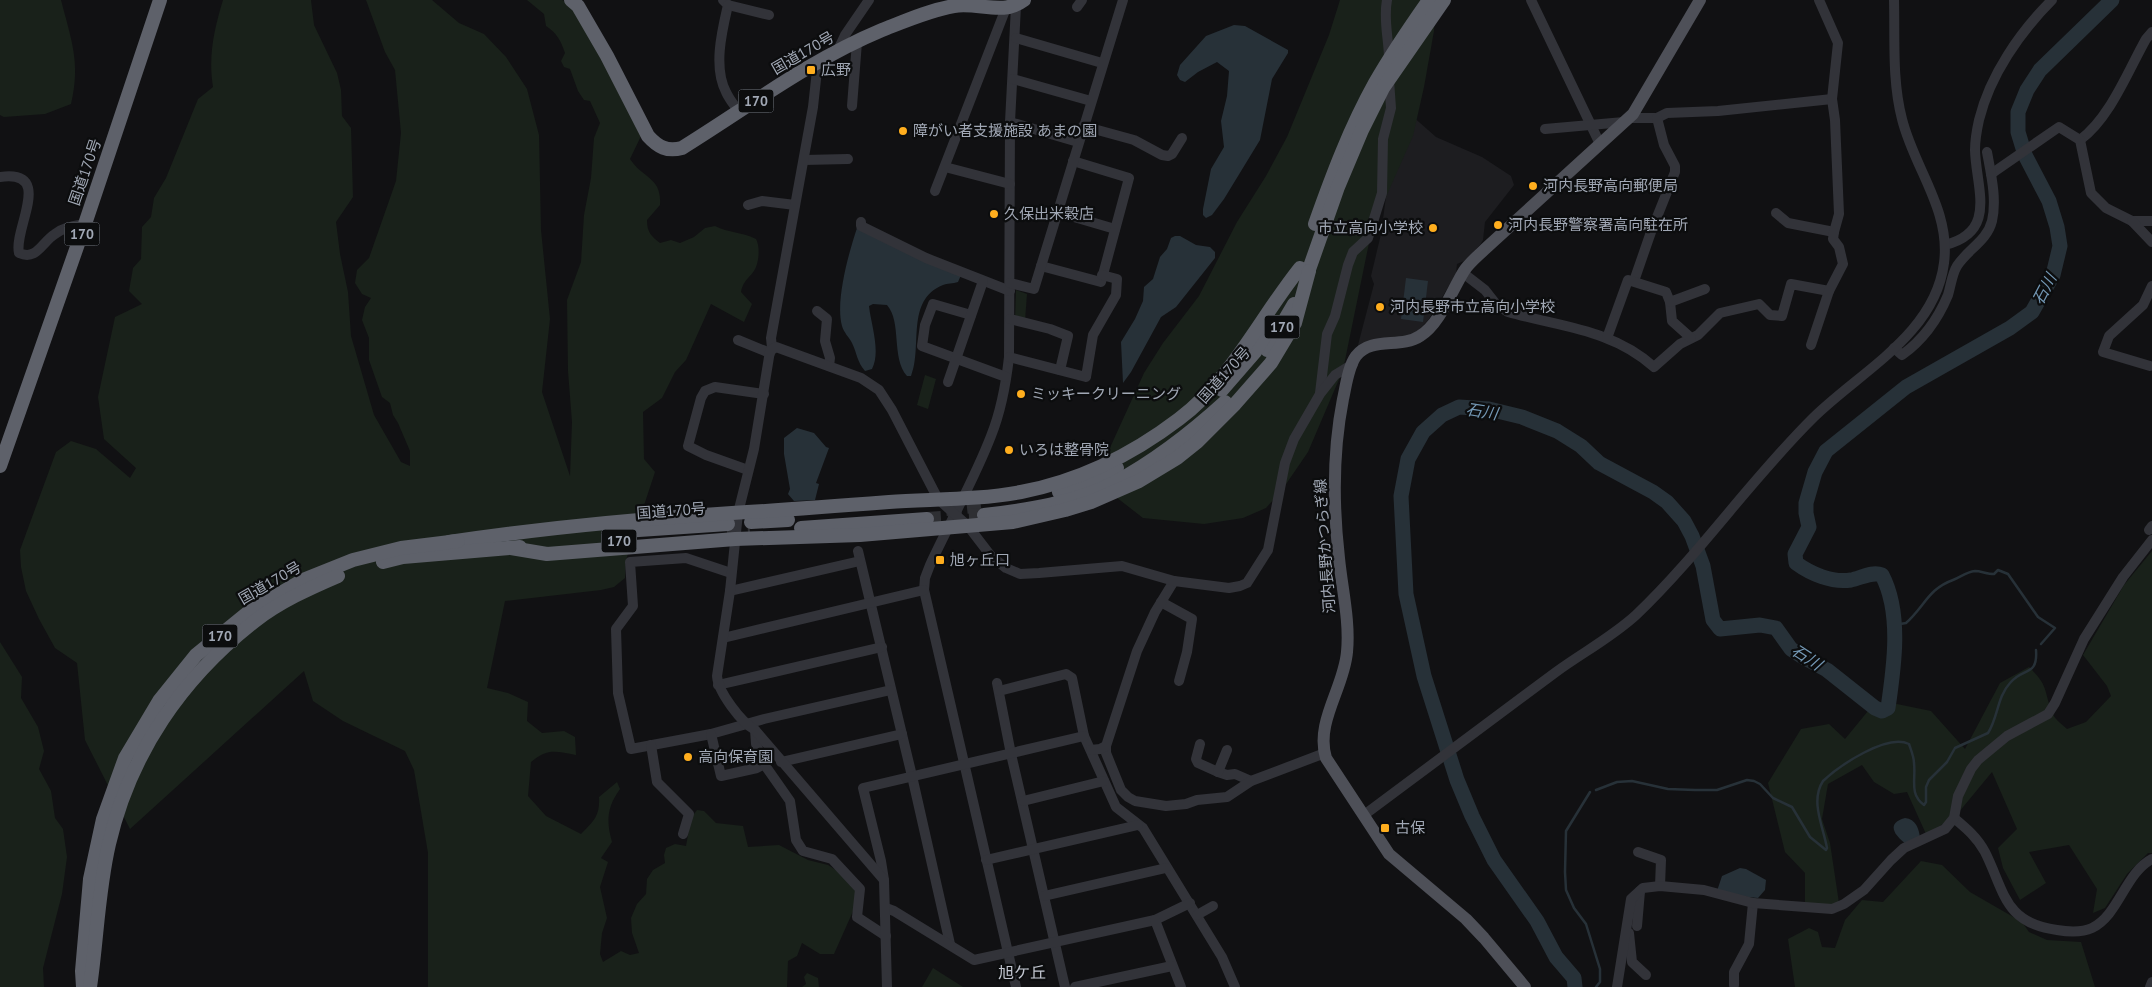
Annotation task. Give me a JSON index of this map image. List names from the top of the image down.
{
  "streets": {
    "highway": ["国道170号", "170"],
    "main road": ["河内長野かつらぎ線"]
  },
  "districts": ["旭ケ丘"],
  "water": ["石川"],
  "places": {
    "transit": ["広野", "旭ヶ丘口", "古保"],
    "other": [
      "障がい者支援施設 あまの園",
      "河内長野高向郵便局",
      "久保出米穀店",
      "河内長野警察署高向駐在所",
      "市立高向小学校",
      "河内長野市立高向小学校",
      "ミッキークリーニング",
      "いろは整骨院",
      "高向保育園"
    ]
  }
}
